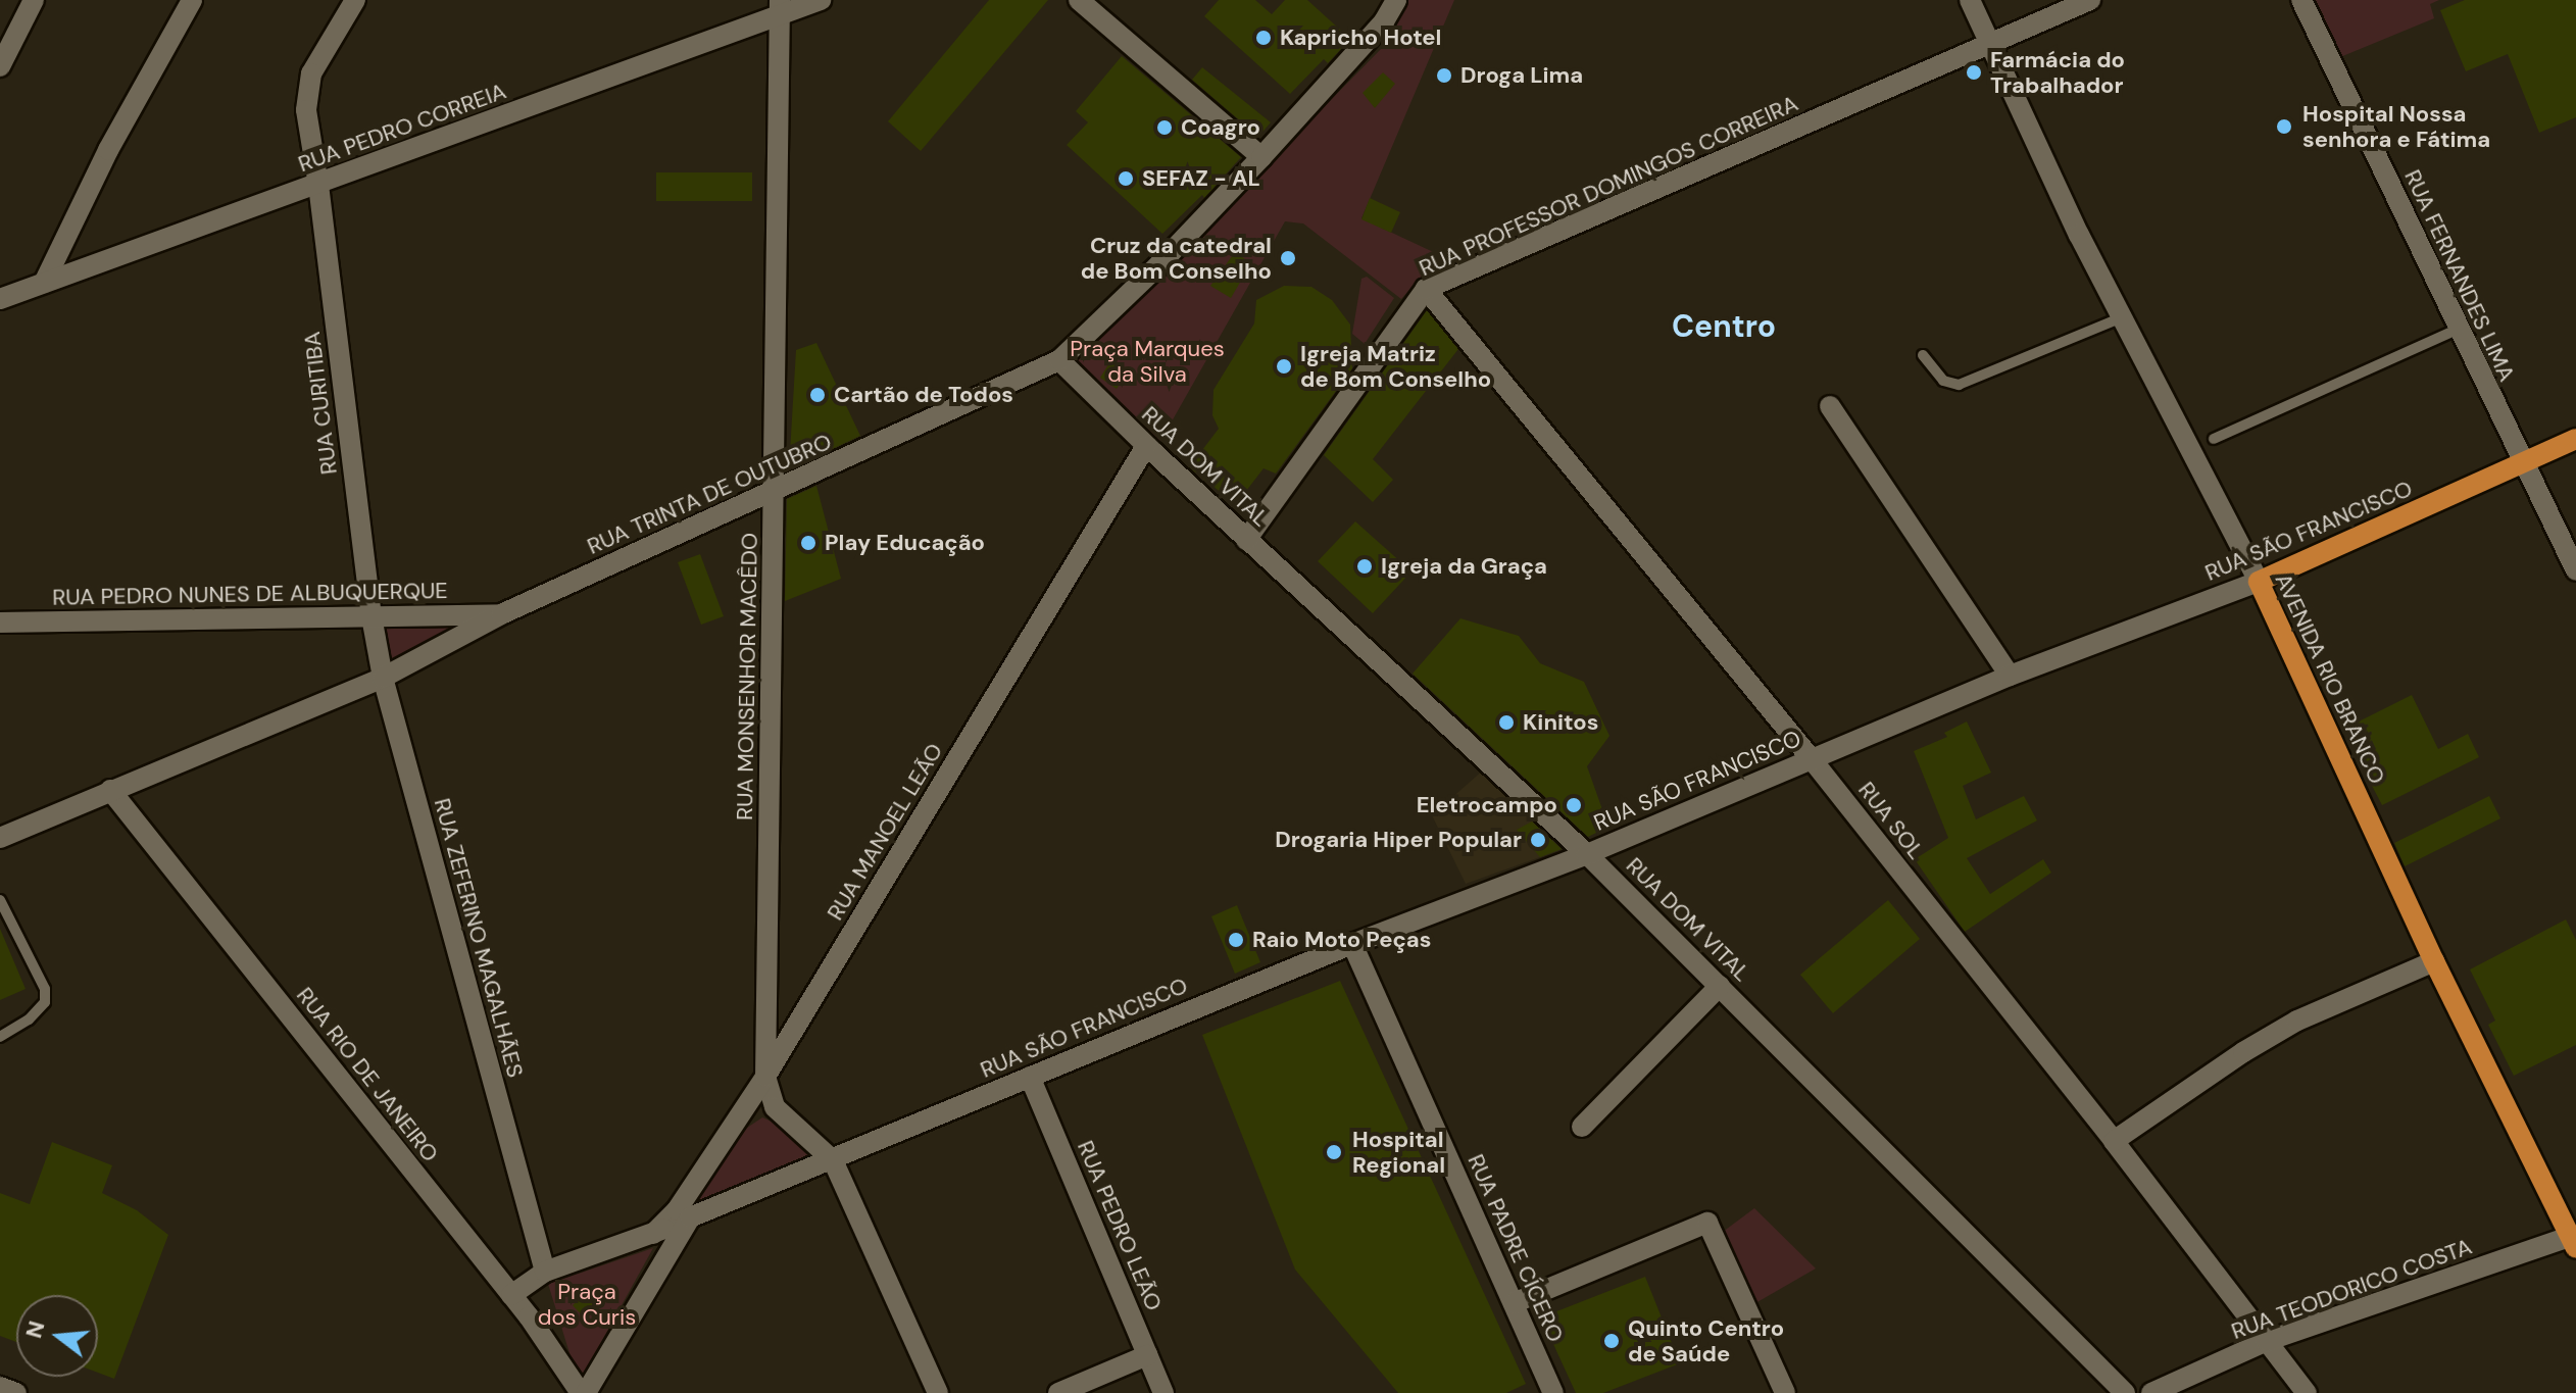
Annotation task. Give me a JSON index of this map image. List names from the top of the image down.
{
  "streets": {
    "main road": ["RUA SÃO FRANCISCO", "AVENIDA RIO BRANCO"],
    "street": [
      "RUA PEDRO CORREIA",
      "RUA PROFESSOR DOMINGOS CORREIRA",
      "RUA FERNANDES LIMA",
      "RUA CURITIBA",
      "RUA DOM VITAL",
      "RUA TRINTA DE OUTUBRO",
      "RUA PEDRO NUNES DE ALBUQUERQUE",
      "RUA MONSENHOR MACÊDO",
      "RUA SOL",
      "RUA MANOEL LEÃO",
      "RUA ZEFERINO MAGALHÃES",
      "RUA RIO DE JANEIRO",
      "RUA PEDRO LEÃO",
      "RUA PADRE CÍCERO",
      "RUA TEODORICO COSTA"
    ]
  },
  "crossings": [
    ["RUA PEDRO CORREIA", "RUA CURITIBA"],
    ["RUA PEDRO CORREIA", "RUA MONSENHOR MACÊDO"],
    ["RUA PROFESSOR DOMINGOS CORREIRA", "RUA DOM VITAL"],
    ["RUA PROFESSOR DOMINGOS CORREIRA", "AVENIDA RIO BRANCO"],
    ["RUA PROFESSOR DOMINGOS CORREIRA", "RUA SOL"],
    ["RUA FERNANDES LIMA", "RUA SÃO FRANCISCO"],
    ["RUA CURITIBA", "RUA PEDRO NUNES DE ALBUQUERQUE"],
    ["RUA CURITIBA", "RUA ZEFERINO MAGALHÃES"],
    ["RUA DOM VITAL", "RUA TRINTA DE OUTUBRO"],
    ["RUA DOM VITAL", "RUA SÃO FRANCISCO"],
    ["RUA DOM VITAL", "RUA MANOEL LEÃO"],
    ["RUA TRINTA DE OUTUBRO", "RUA PEDRO NUNES DE ALBUQUERQUE"],
    ["RUA TRINTA DE OUTUBRO", "RUA MONSENHOR MACÊDO"],
    ["RUA TRINTA DE OUTUBRO", "RUA ZEFERINO MAGALHÃES"],
    ["RUA TRINTA DE OUTUBRO", "RUA RIO DE JANEIRO"],
    ["RUA SÃO FRANCISCO", "RUA MONSENHOR MACÊDO"],
    ["RUA SÃO FRANCISCO", "AVENIDA RIO BRANCO"],
    ["RUA SÃO FRANCISCO", "RUA SOL"],
    ["RUA SÃO FRANCISCO", "RUA MANOEL LEÃO"],
    ["RUA SÃO FRANCISCO", "RUA ZEFERINO MAGALHÃES"],
    ["RUA SÃO FRANCISCO", "RUA RIO DE JANEIRO"],
    ["RUA SÃO FRANCISCO", "RUA PEDRO LEÃO"],
    ["RUA SÃO FRANCISCO", "RUA PADRE CÍCERO"],
    ["RUA PEDRO NUNES DE ALBUQUERQUE", "RUA ZEFERINO MAGALHÃES"],
    ["RUA MONSENHOR MACÊDO", "RUA MANOEL LEÃO"],
    ["AVENIDA RIO BRANCO", "RUA TEODORICO COSTA"],
    ["RUA SOL", "RUA TEODORICO COSTA"]
  ],
  "districts": ["Centro"],
  "parks": ["Praça Marques da Silva", "Praça dos Curis"],
  "places": [
    "Kapricho Hotel",
    "Farmácia do Trabalhador",
    "Droga Lima",
    "Hospital Nossa senhora e Fátima",
    "Coagro",
    "SEFAZ - AL",
    "Cruz da catedral de Bom Conselho",
    "Igreja Matriz de Bom Conselho",
    "Cartão de Todos",
    "Play Educação",
    "Igreja da Graça",
    "Kinitos",
    "Eletrocampo",
    "Drogaria Hiper Popular",
    "Raio Moto Peças",
    "Hospital Regional",
    "Quinto Centro de Saúde"
  ],
  "north": "left"
}
